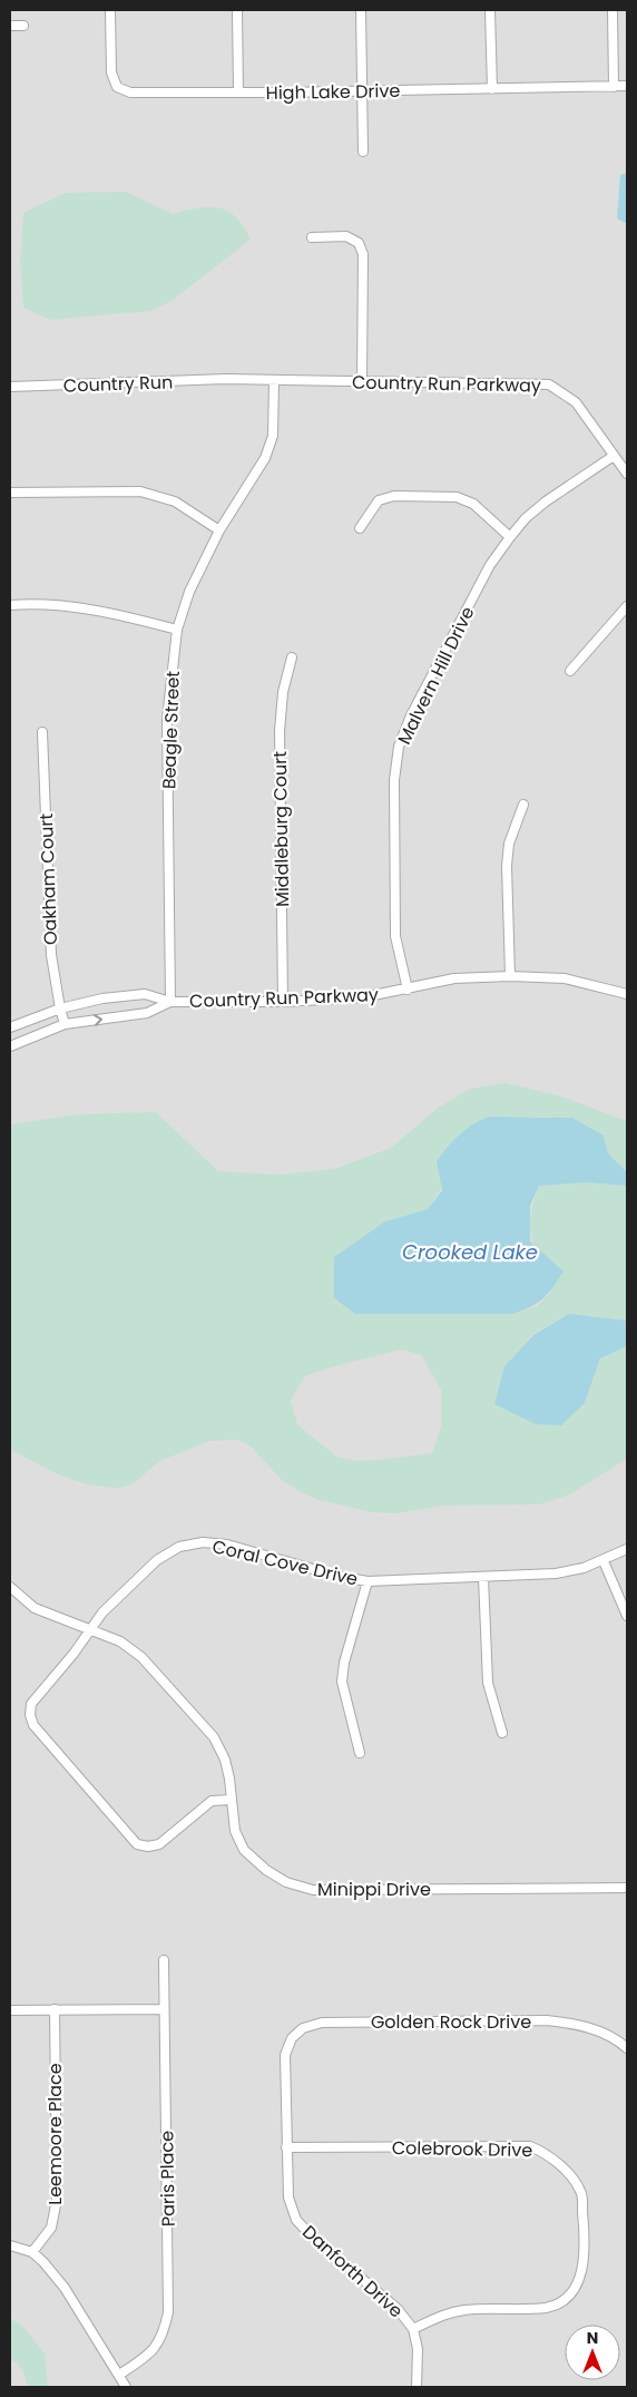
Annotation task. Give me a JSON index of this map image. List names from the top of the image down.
{
  "streets": {
    "street": [
      "High Lake Drive",
      "Country Run",
      "Country Run Parkway",
      "Malvern Hill Drive",
      "Beagle Street",
      "Middleburg Court",
      "Oakham Court",
      "Coral Cove Drive",
      "Minippi Drive",
      "Golden Rock Drive",
      "Leemoore Place",
      "Colebrook Drive",
      "Paris Place",
      "Danforth Drive"
    ]
  },
  "crossings": [
    ["Country Run", "Country Run Parkway"],
    ["Country Run Parkway", "Malvern Hill Drive"],
    ["Country Run Parkway", "Beagle Street"],
    ["Country Run Parkway", "Middleburg Court"],
    ["Country Run Parkway", "Oakham Court"],
    ["Coral Cove Drive", "Minippi Drive"],
    ["Golden Rock Drive", "Danforth Drive"],
    ["Colebrook Drive", "Danforth Drive"]
  ],
  "water": ["Crooked Lake"],
  "north": "top"
}
